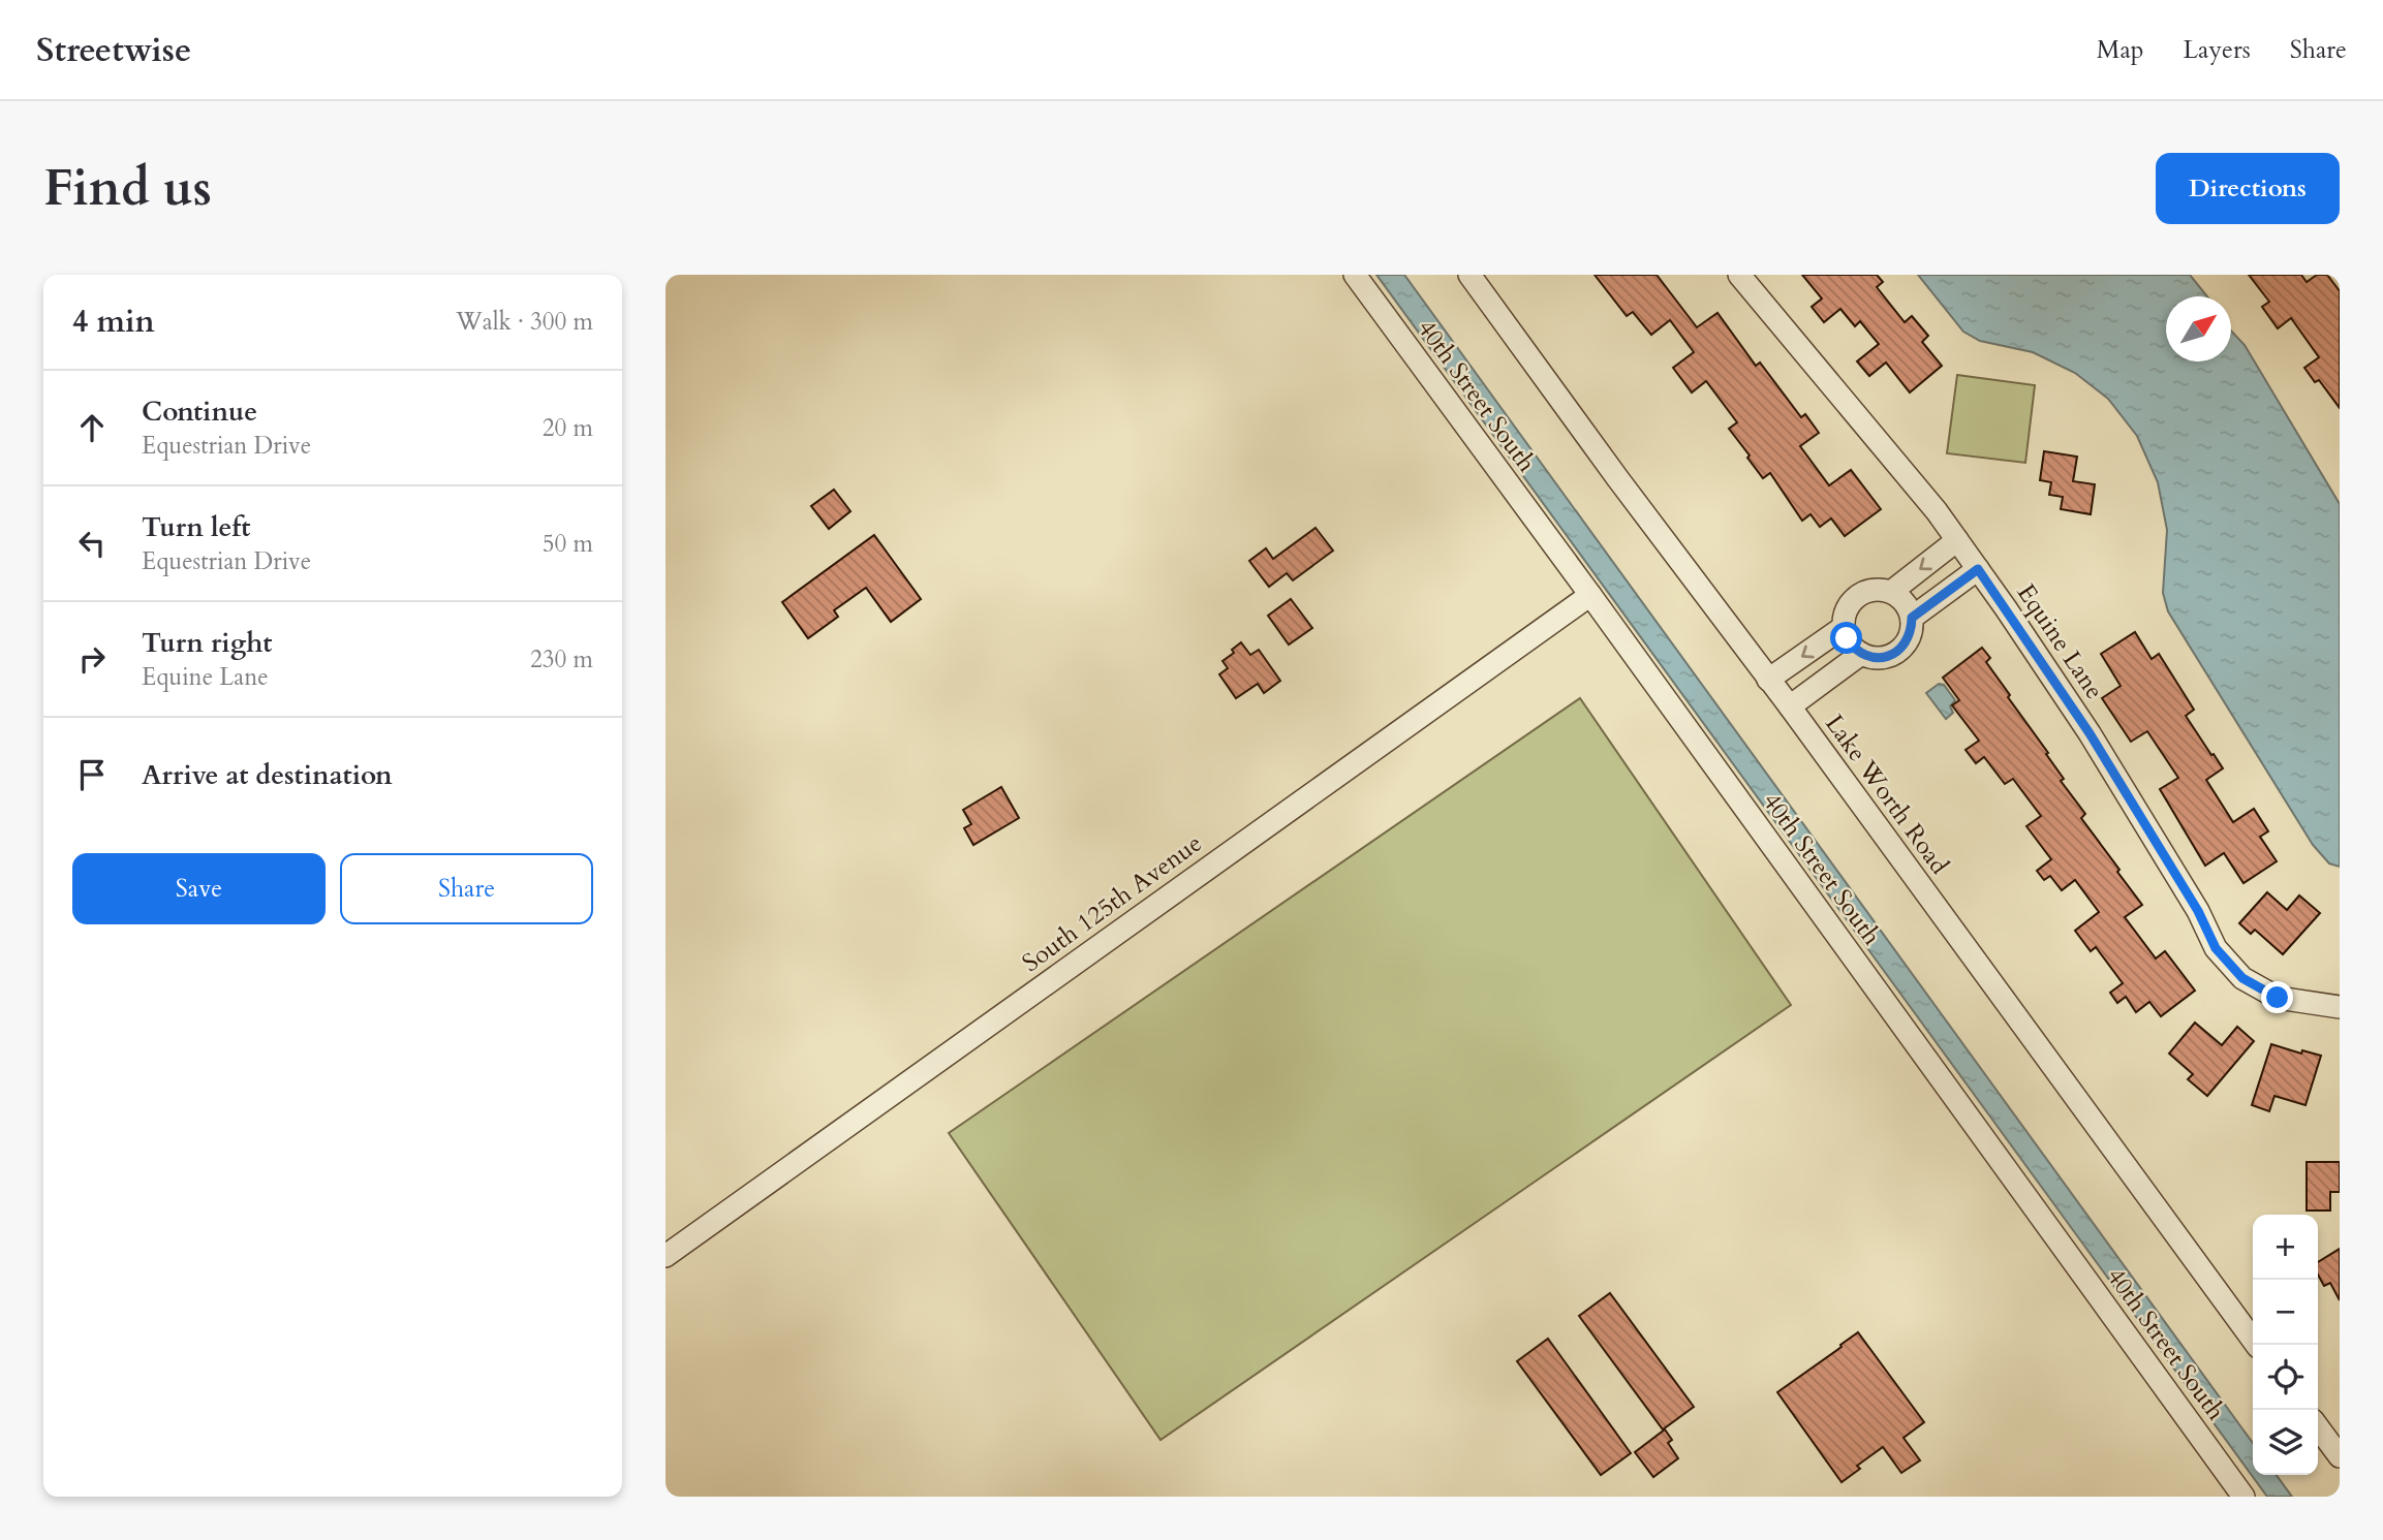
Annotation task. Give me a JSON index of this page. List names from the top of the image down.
{
  "streets": {
    "street": [
      "40th Street South",
      "Equine Lane",
      "Lake Worth Road",
      "South 125th Avenue"
    ]
  },
  "crossings": [
    ["40th Street South", "South 125th Avenue"]
  ],
  "north": "top right",
  "page": {
    "header": "Streetwise",
    "nav": ["Map", "Layers", "Share"],
    "buttons": [
      "Directions",
      ["Save", "Share"]
    ],
    "title": "Find us",
    "heading": ["4 min", "Walk · 300 m"],
    "list": [
      ["Continue", "Equestrian Drive", "20 m"],
      ["Turn left", "Equestrian Drive", "50 m"],
      ["Turn right", "Equine Lane", "230 m"],
      "Arrive at destination"
    ],
    "map_buttons": ["+", "−"]
  }
}
